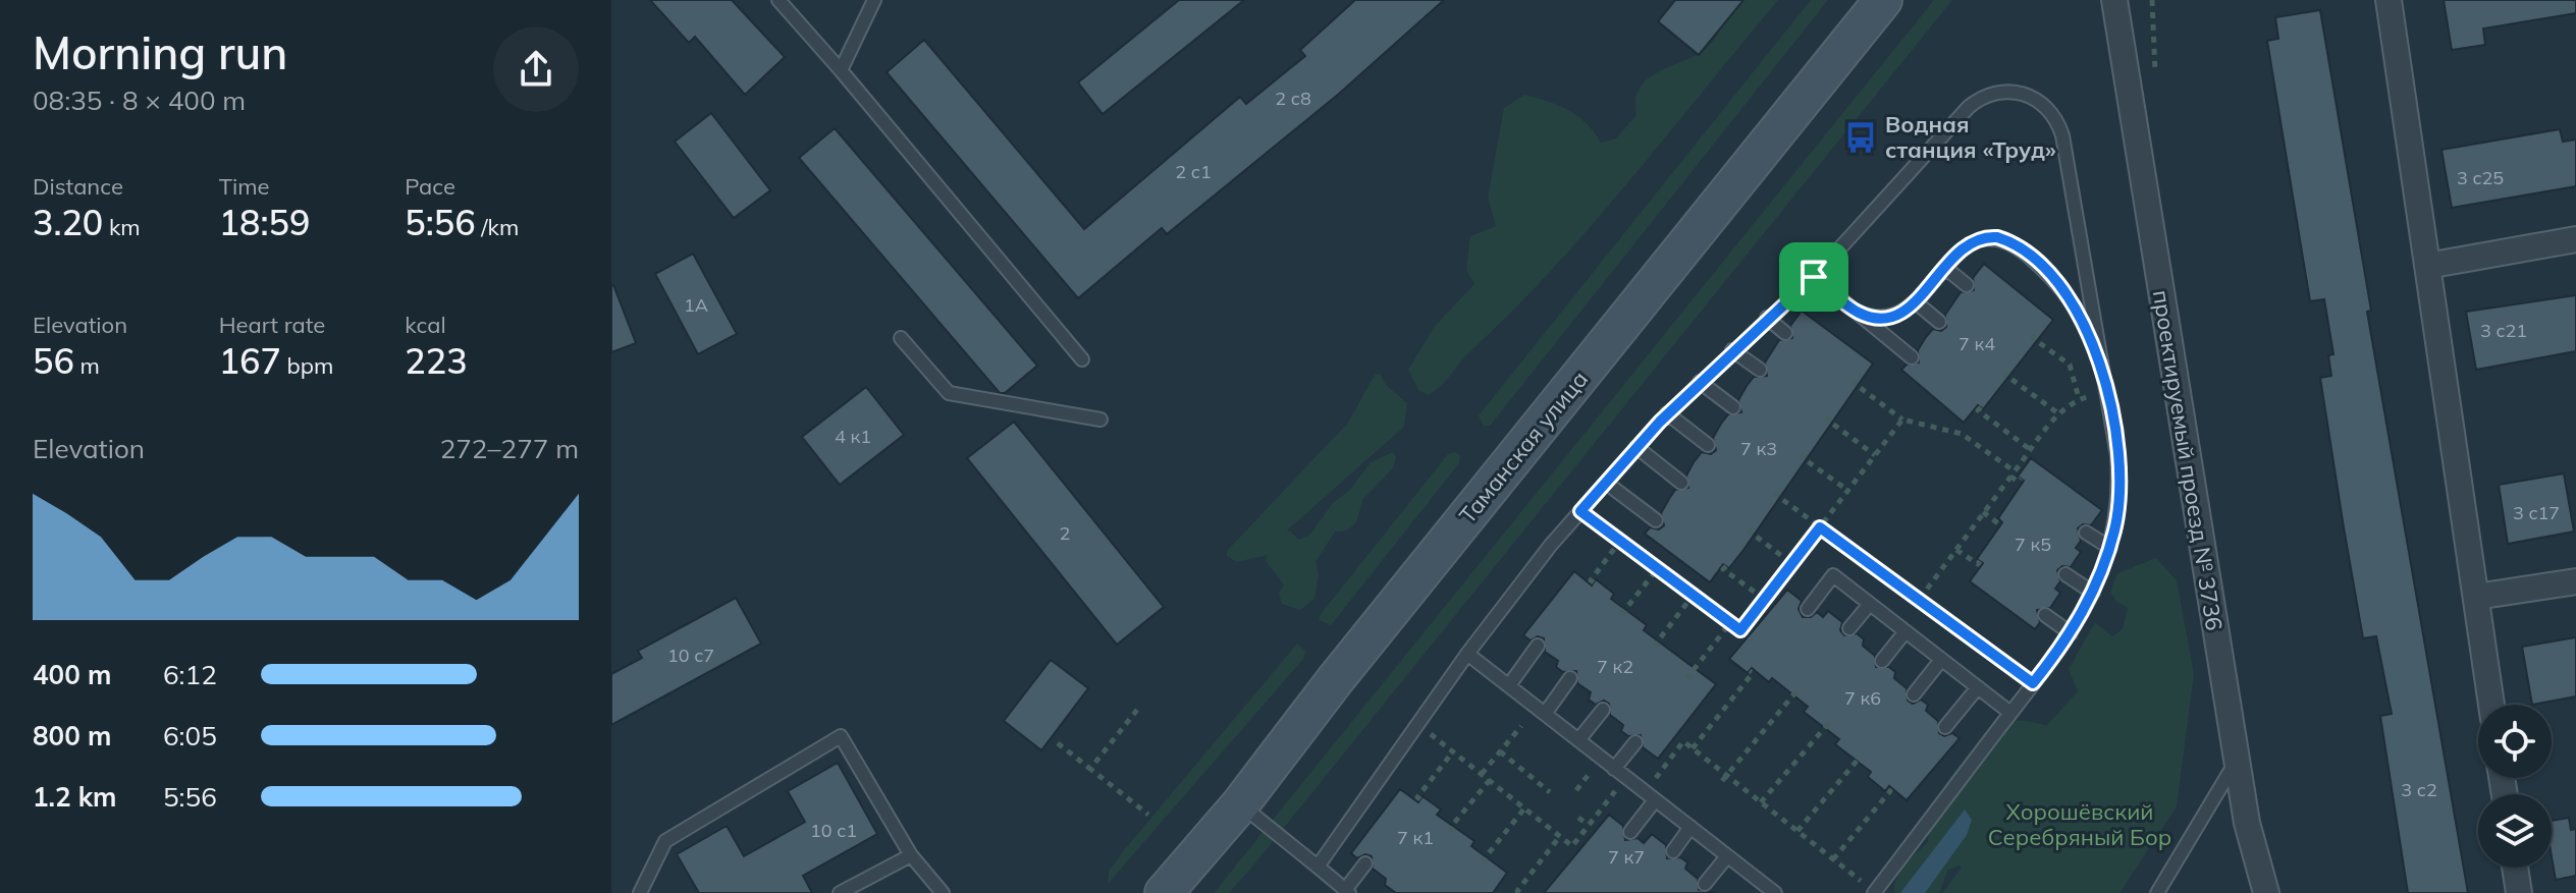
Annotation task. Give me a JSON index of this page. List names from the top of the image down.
{
  "streets": {
    "street": ["Таманская улица", "проектируемый проезд № 3736"]
  },
  "parks": ["Хорошёвский Серебряный Бор"],
  "places": {
    "bus stop": ["Водная станция «Труд»"]
  },
  "house_numbers": [
    "2 с8",
    "2 с1",
    "3 с25",
    "1А",
    "3 с21",
    "7 к4",
    "4 к1",
    "7 к3",
    "3 с17",
    "2",
    "7 к5",
    "10 с7",
    "7 к2",
    "7 к6",
    "3 с2",
    "10 с1",
    "7 к1",
    "7 к7"
  ],
  "page": {
    "heading": ["Morning run", "08:35 · 8 × 400 m"],
    "stats": [
      ["Distance", "3.20 km"],
      ["Time", "18:59"],
      ["Pace", "5:56 /km"],
      ["Elevation", "56 m"],
      ["Heart rate", "167 bpm"],
      ["kcal", "223"]
    ],
    "chart": ["Elevation", "272–277 m"],
    "list": [
      {
        "name": "400 m",
        "note": "6:12"
      },
      {
        "name": "800 m",
        "note": "6:05"
      },
      {
        "name": "1.2 km",
        "note": "5:56"
      }
    ]
  }
}
